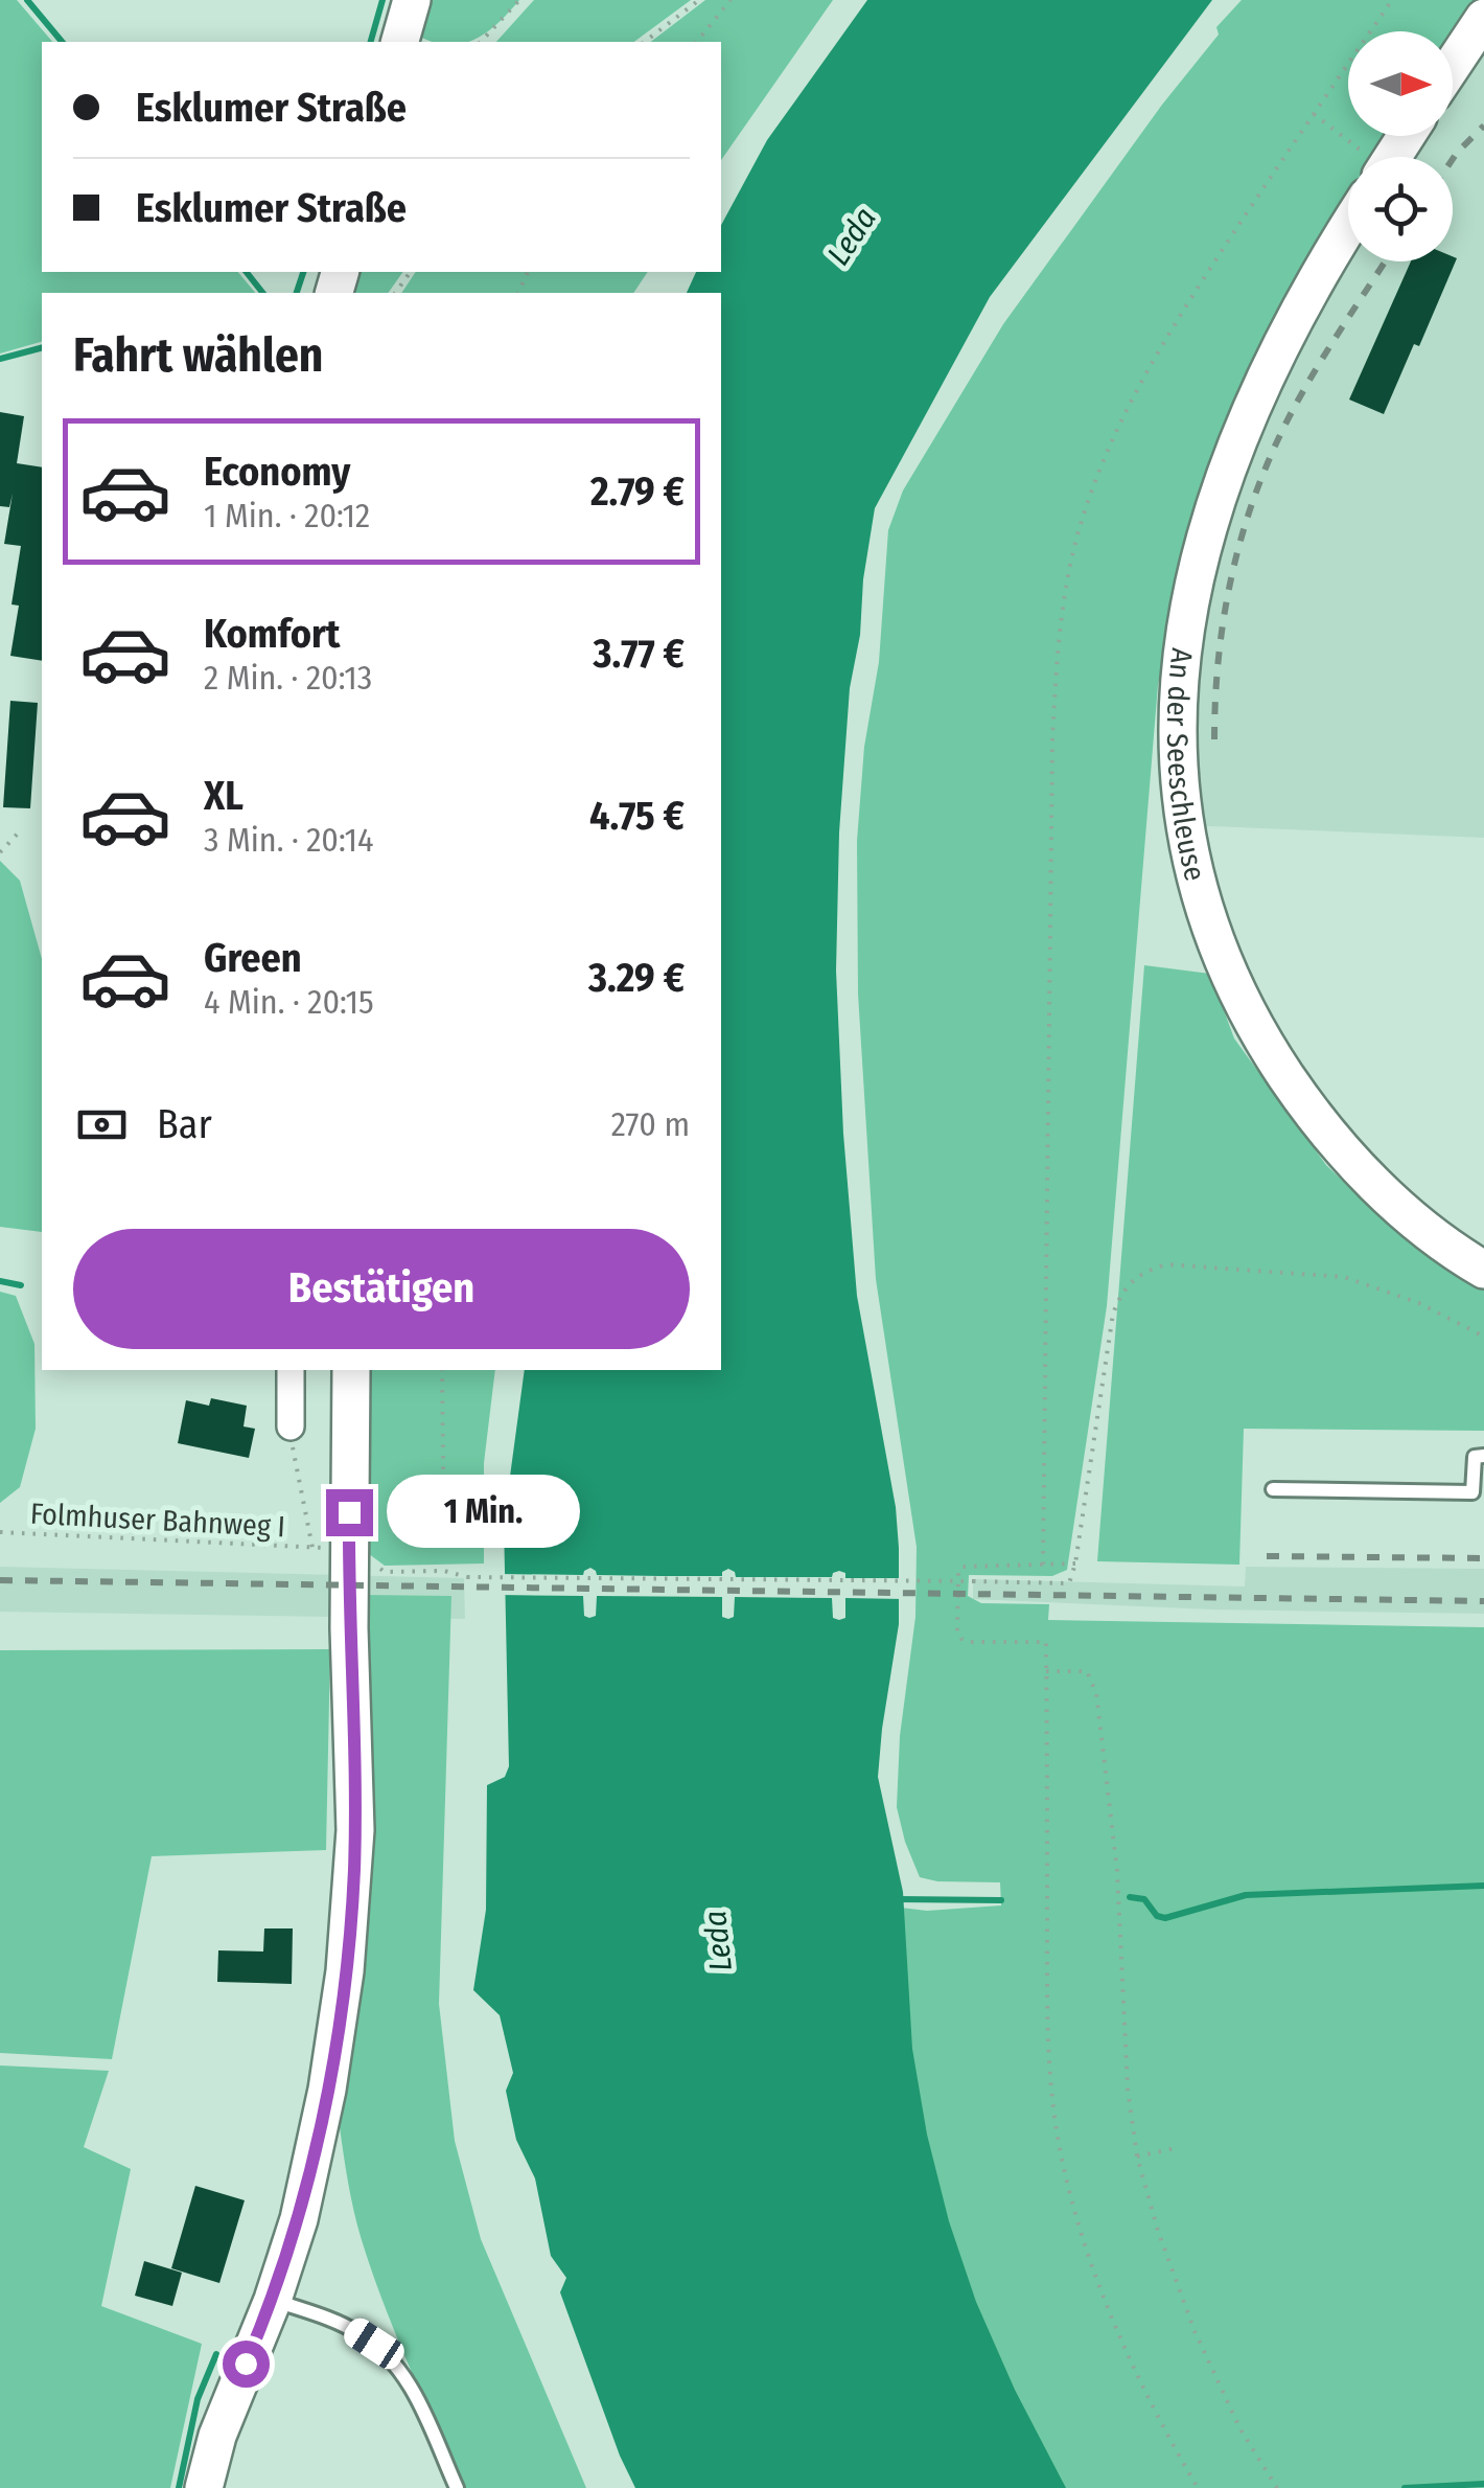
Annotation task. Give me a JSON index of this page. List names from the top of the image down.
{
  "streets": {
    "street": ["An der Seeschleuse"],
    "path": ["Folmhuser Bahnweg I"]
  },
  "water": ["Leda"],
  "north": "right",
  "page": {
    "banner": ["Esklumer Straße", "Esklumer Straße"],
    "heading": "Fahrt wählen",
    "list": [
      {
        "name": "Economy",
        "note": "1 Min. · 20:12",
        "value": "2.79 €"
      },
      {
        "name": "Komfort",
        "note": "2 Min. · 20:13",
        "value": "3.77 €"
      },
      {
        "name": "XL",
        "note": "3 Min. · 20:14",
        "value": "4.75 €"
      },
      {
        "name": "Green",
        "note": "4 Min. · 20:15",
        "value": "3.29 €"
      }
    ],
    "pay": ["Bar", "270 m"],
    "buttons": "Bestätigen",
    "bubble": "1 Min."
  }
}
